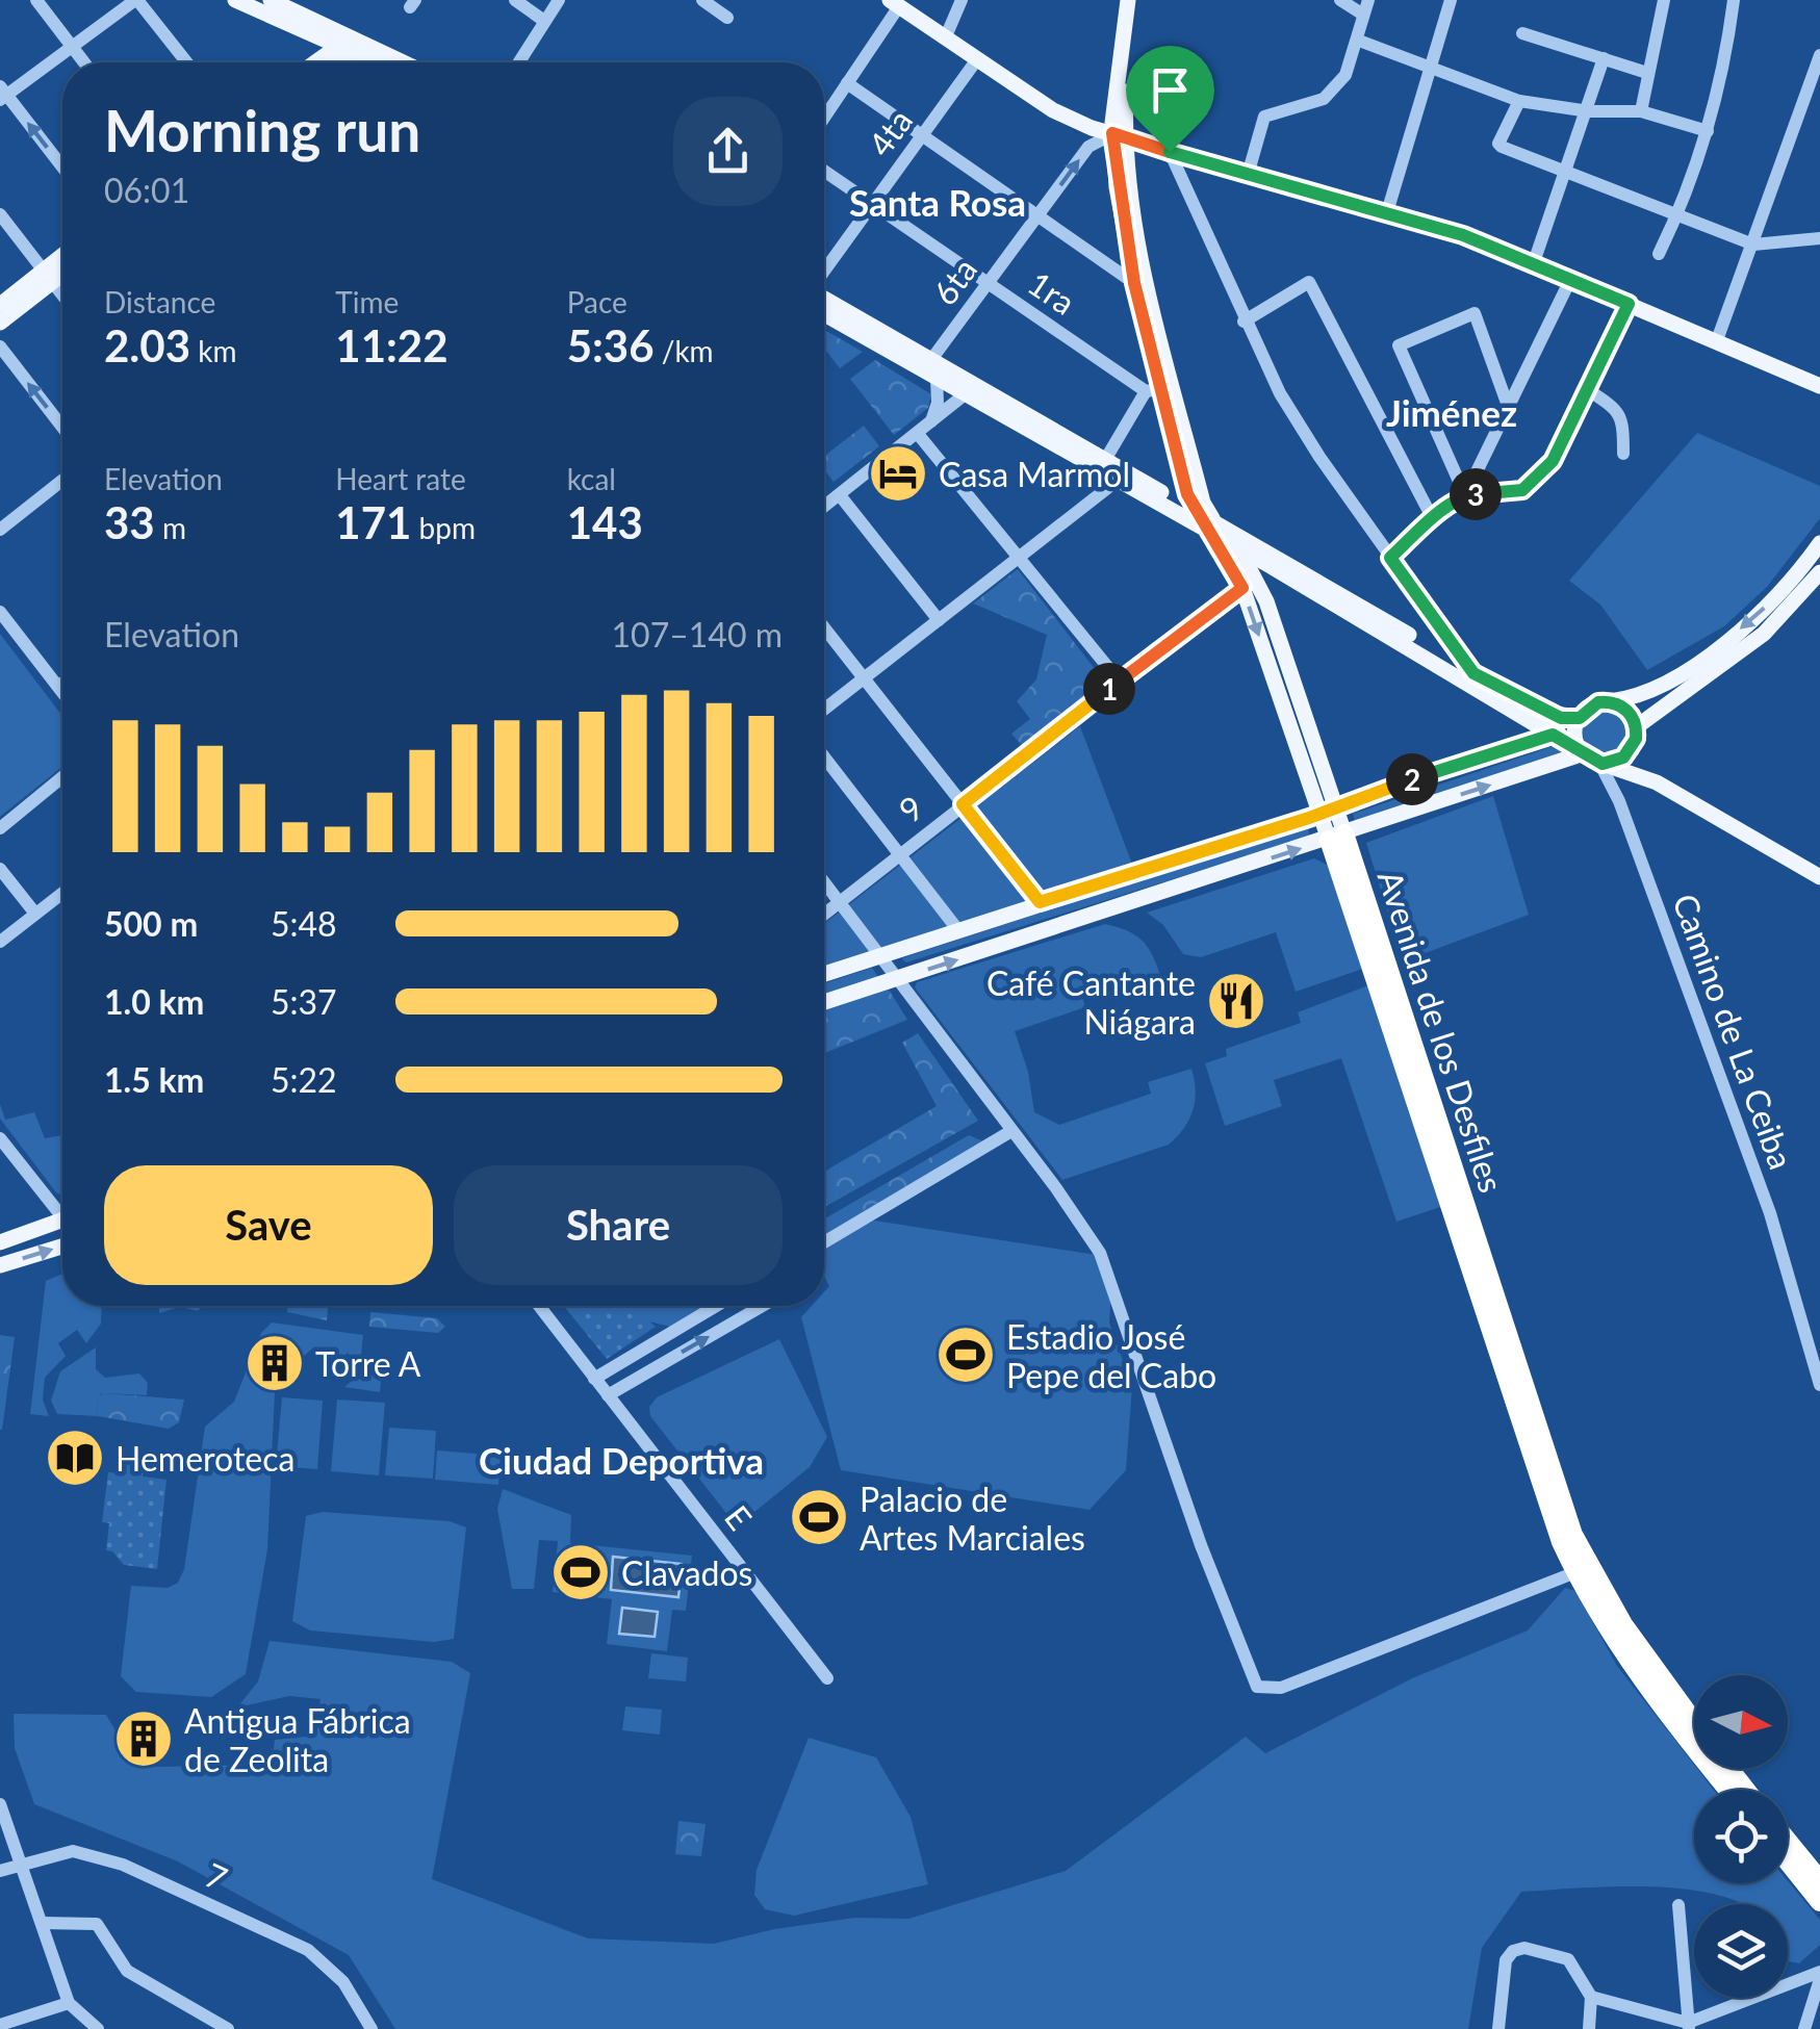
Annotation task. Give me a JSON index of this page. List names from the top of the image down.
{
  "streets": {
    "highway": ["Avenida de los Desfiles"],
    "street": [
      "4ta",
      "6ta",
      "1ra",
      "9",
      "Camino de La Ceiba",
      "E",
      "7"
    ]
  },
  "crossings": [
    ["4ta", "1ra"],
    ["6ta", "1ra"],
    ["9", "Avenida de los Desfiles"]
  ],
  "one_way": ["6ta"],
  "districts": ["Santa Rosa", "Jiménez", "Ciudad Deportiva"],
  "places": {
    "hotel": ["Casa Marmol"],
    "restaurant": ["Café Cantante Niágara"],
    "sports": ["Estadio José Pepe del Cabo", "Palacio de Artes Marciales", "Clavados"],
    "building": ["Torre A", "Antigua Fábrica de Zeolita"],
    "library": ["Hemeroteca"]
  },
  "north": "right",
  "page": {
    "heading": ["Morning run", "06:01"],
    "stats": [
      ["Distance", "2.03 km"],
      ["Time", "11:22"],
      ["Pace", "5:36 /km"],
      ["Elevation", "33 m"],
      ["Heart rate", "171 bpm"],
      ["kcal", "143"]
    ],
    "pins": ["3", "1", "2"],
    "chart": ["Elevation", "107–140 m"],
    "list": [
      {
        "name": "500 m",
        "note": "5:48"
      },
      {
        "name": "1.0 km",
        "note": "5:37"
      },
      {
        "name": "1.5 km",
        "note": "5:22"
      }
    ],
    "buttons": ["Save", "Share"]
  }
}
